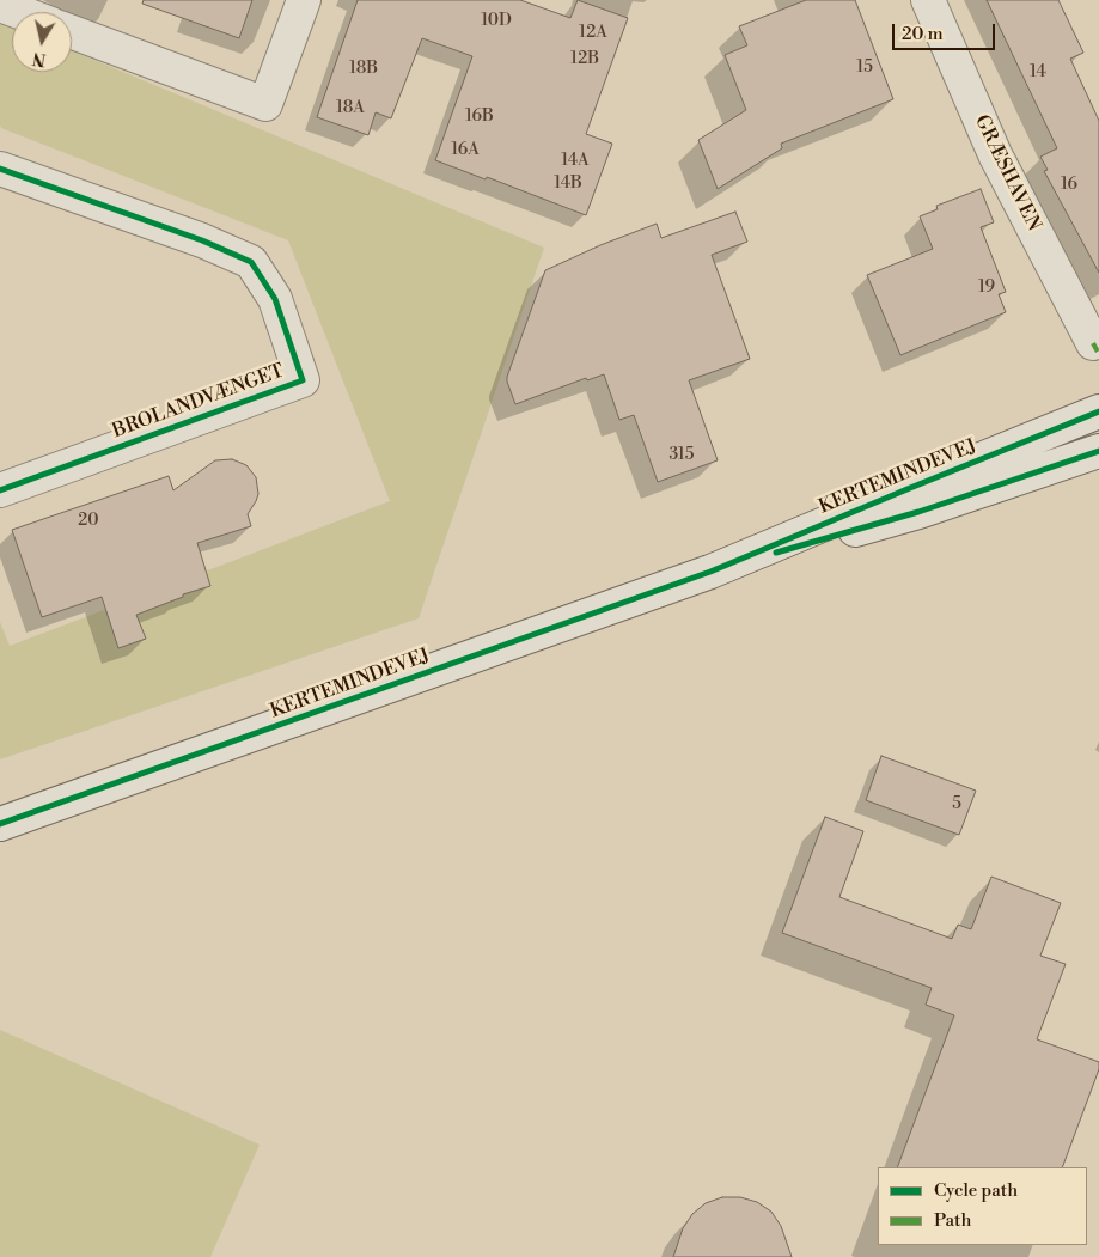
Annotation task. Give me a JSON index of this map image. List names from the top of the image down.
{
  "streets": {
    "main road": ["GRÆSHAVEN", "BROLANDVÆNGET", "KERTEMINDEVEJ"]
  },
  "house_numbers": [
    "10D",
    "12A",
    "12B",
    "15",
    "18B",
    "14",
    "18A",
    "16B",
    "16A",
    "14A",
    "14B",
    "16",
    "19",
    "315",
    "20",
    "5"
  ],
  "legend": ["Cycle path", "Path"],
  "scale_bar": "20 m",
  "north": "bottom"
}
